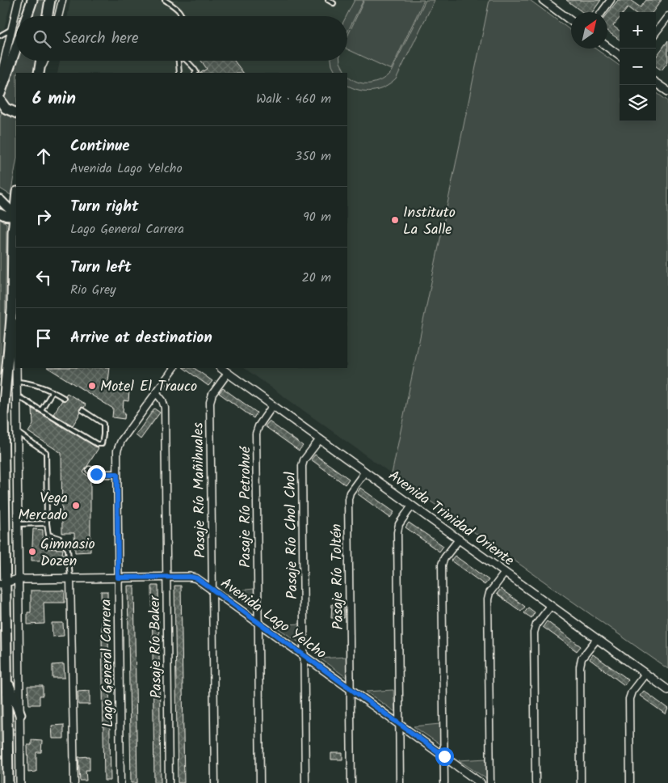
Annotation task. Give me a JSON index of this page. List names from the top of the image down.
{
  "streets": {
    "street": [
      "Pasaje Río Mañihuales",
      "Pasaje Río Petrohué",
      "Avenida Trinidad Oriente",
      "Pasaje Río Chol Chol",
      "Pasaje Río Toltén",
      "Avenida Lago Yelcho",
      "Pasaje Río Baker",
      "Lago General Carrera"
    ]
  },
  "crossings": [
    ["Pasaje Río Mañihuales", "Avenida Trinidad Oriente"],
    ["Pasaje Río Mañihuales", "Avenida Lago Yelcho"],
    ["Pasaje Río Petrohué", "Avenida Trinidad Oriente"],
    ["Pasaje Río Petrohué", "Avenida Lago Yelcho"],
    ["Avenida Trinidad Oriente", "Pasaje Río Chol Chol"],
    ["Avenida Trinidad Oriente", "Pasaje Río Toltén"],
    ["Pasaje Río Chol Chol", "Avenida Lago Yelcho"],
    ["Pasaje Río Toltén", "Avenida Lago Yelcho"],
    ["Avenida Lago Yelcho", "Pasaje Río Baker"],
    ["Avenida Lago Yelcho", "Lago General Carrera"],
    ["Pasaje Río Baker", "Lago General Carrera"]
  ],
  "places": [
    "Instituto La Salle",
    "Motel El Trauco",
    "Vega Mercado",
    "Gimnasio Dozen"
  ],
  "north": "top right",
  "page": {
    "map_buttons": ["+", "−"],
    "search": "Search here",
    "heading": ["6 min", "Walk · 460 m"],
    "list": [
      ["Continue", "Avenida Lago Yelcho", "350 m"],
      ["Turn right", "Lago General Carrera", "90 m"],
      ["Turn left", "Rio Grey", "20 m"],
      "Arrive at destination"
    ]
  }
}
